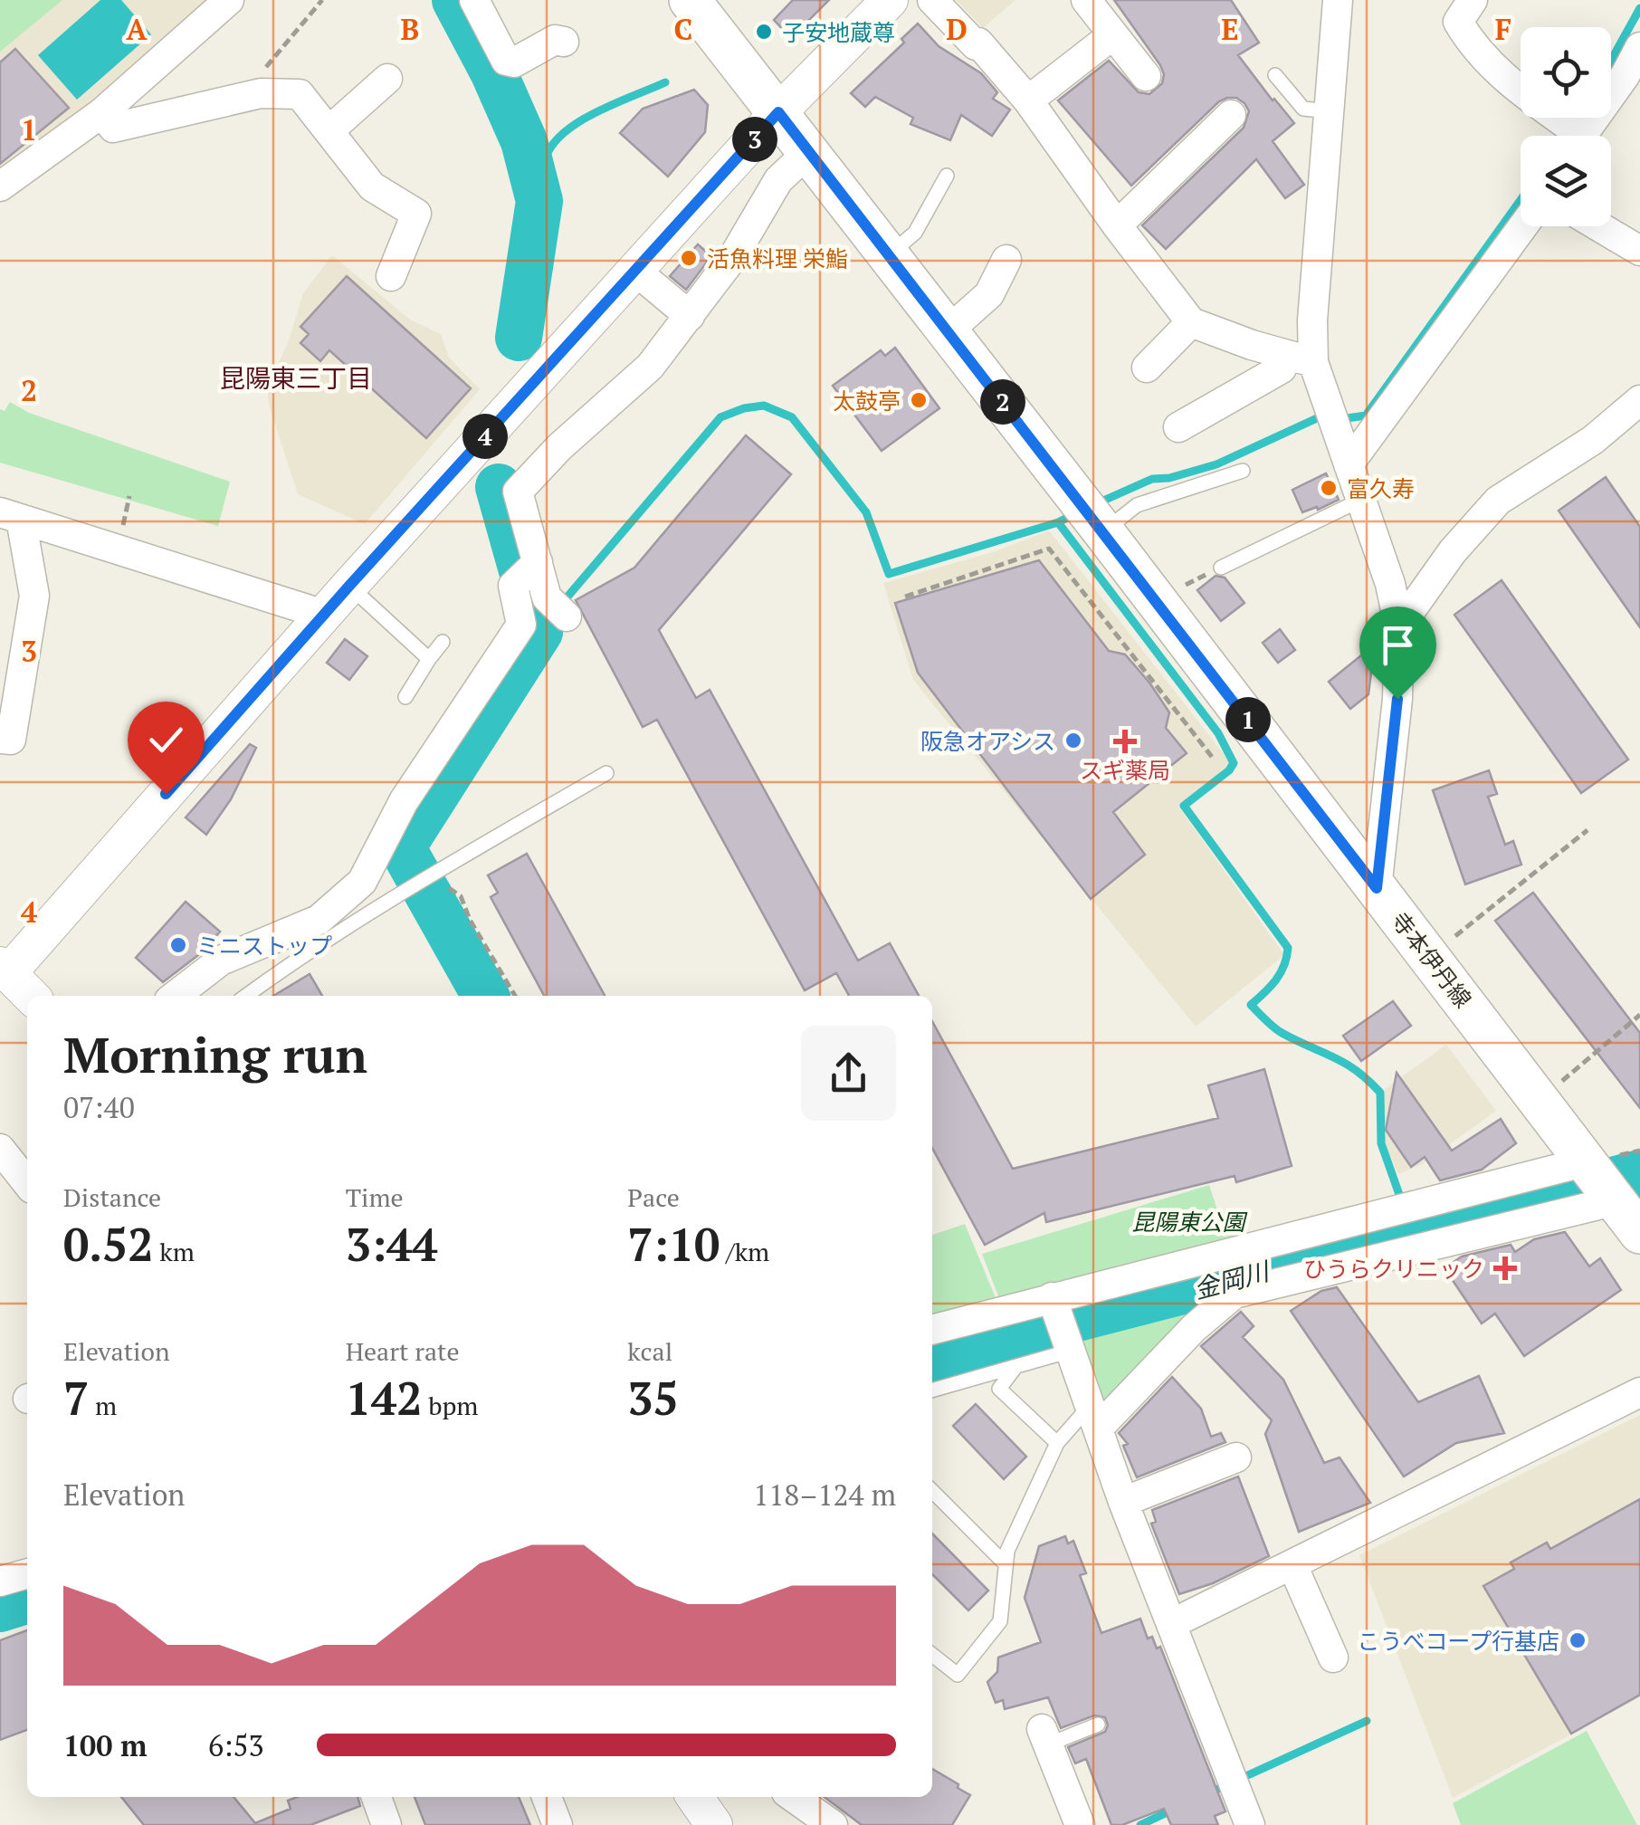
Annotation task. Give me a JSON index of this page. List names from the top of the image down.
{
  "streets": {
    "main road": ["寺本伊丹線"]
  },
  "districts": ["昆陽東三丁目"],
  "water": ["金岡川"],
  "parks": ["昆陽東公園"],
  "places": {
    "other": [
      "子安地蔵尊",
      "活魚料理 栄鮨",
      "太鼓亭",
      "富久寿",
      "阪急オアシス",
      "ミニストップ",
      "こうべコープ行基店"
    ],
    "health": ["スギ薬局", "ひうらクリニック"]
  },
  "page": {
    "pins": [
      "3",
      "2",
      "4",
      "1"
    ],
    "heading": ["Morning run", "07:40"],
    "stats": [
      ["Distance", "0.52 km"],
      ["Time", "3:44"],
      ["Pace", "7:10 /km"],
      ["Elevation", "7 m"],
      ["Heart rate", "142 bpm"],
      ["kcal", "35"]
    ],
    "chart": ["Elevation", "118–124 m"],
    "list": [
      {
        "name": "100 m",
        "note": "6:53"
      }
    ]
  },
  "grid": {
    "columns": [
      "A",
      "B",
      "C",
      "D",
      "E",
      "F"
    ],
    "rows": [
      "1",
      "2",
      "3",
      "4"
    ]
  }
}
